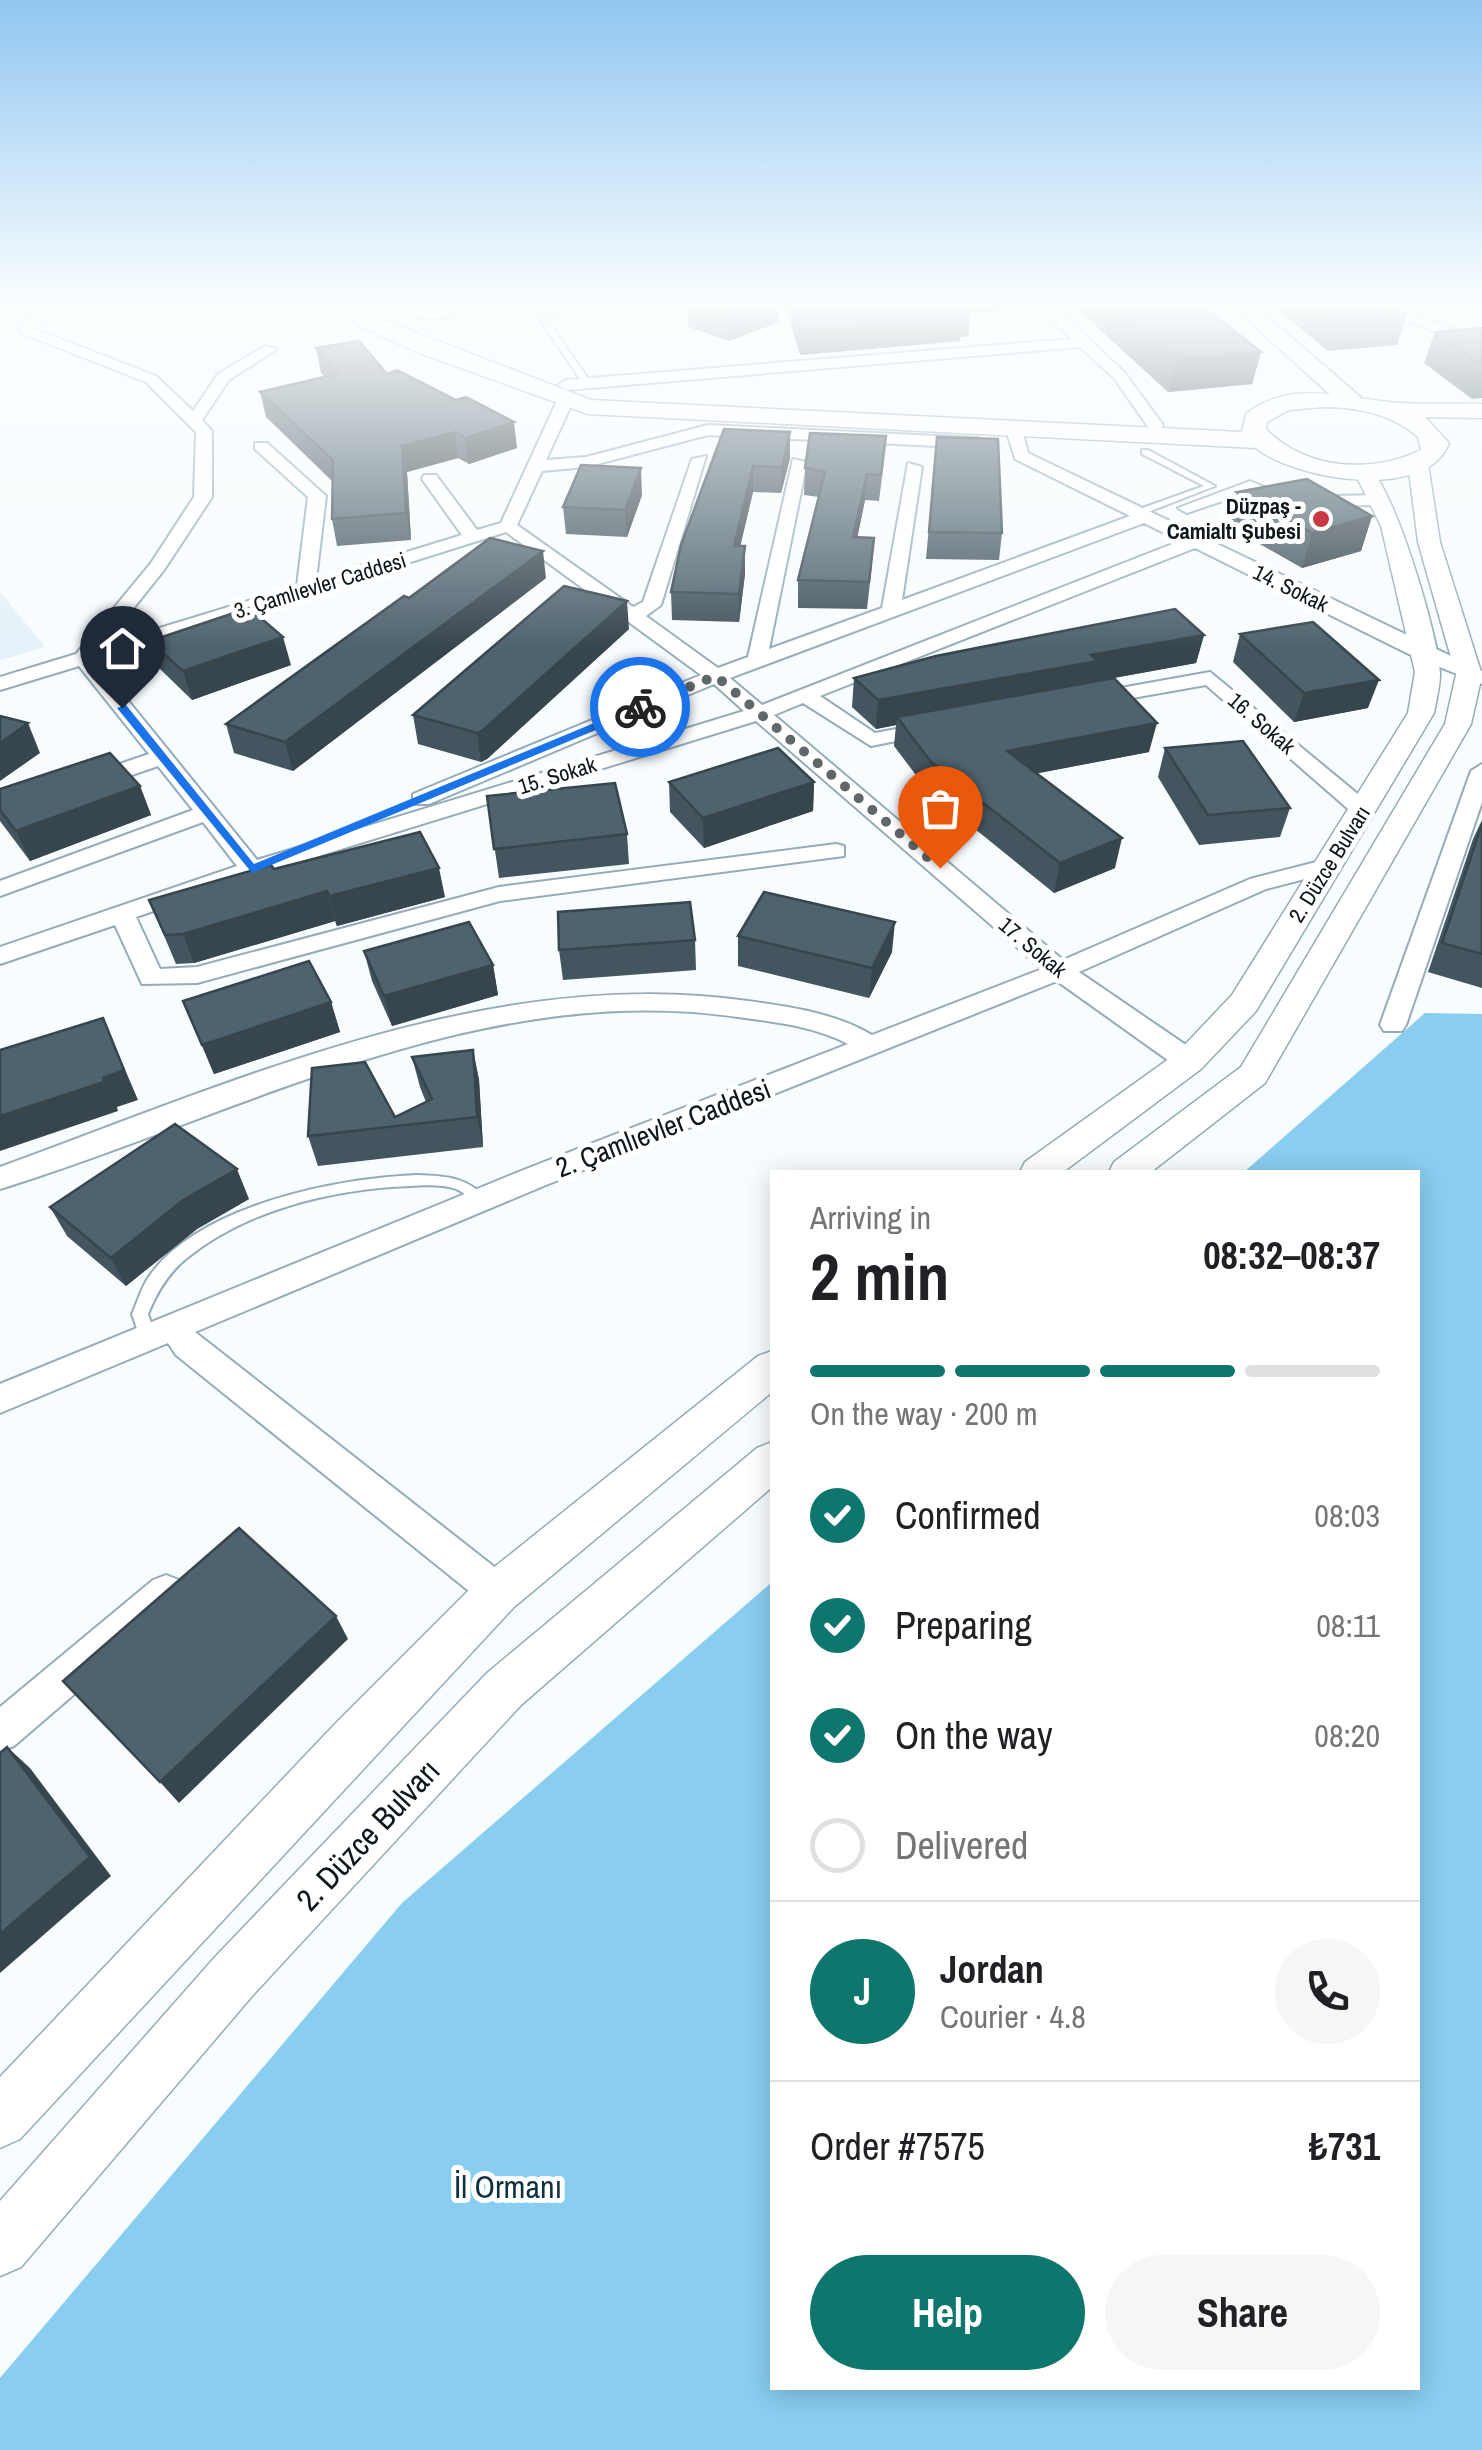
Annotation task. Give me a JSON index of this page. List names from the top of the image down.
{
  "streets": {
    "street": [
      "3. Çamlıevler Caddesi",
      "14. Sokak",
      "16. Sokak",
      "15. Sokak",
      "2. Düzce Bulvarı",
      "17. Sokak",
      "2. Çamlıevler Caddesi"
    ]
  },
  "crossings": [
    ["3. Çamlıevler Caddesi", "17. Sokak"],
    ["14. Sokak", "15. Sokak"],
    ["14. Sokak", "2. Düzce Bulvarı"],
    ["16. Sokak", "2. Düzce Bulvarı"],
    ["15. Sokak", "17. Sokak"],
    ["2. Düzce Bulvarı", "17. Sokak"],
    ["2. Düzce Bulvarı", "2. Çamlıevler Caddesi"],
    ["17. Sokak", "2. Çamlıevler Caddesi"]
  ],
  "parks": ["İl Ormanı"],
  "places": ["Düzpaş - Camialtı Şubesi"],
  "page": {
    "heading": ["2 min", "Arriving in", "08:32–08:37"],
    "panel": [
      "Jordan",
      "Courier · 4.8",
      "Order #7575",
      "₺731"
    ],
    "bar": "On the way · 200 m",
    "list": [
      ["Confirmed", "08:03"],
      ["Preparing", "08:11"],
      ["On the way", "08:20"],
      "Delivered"
    ],
    "round": "J",
    "buttons": ["Help", "Share"]
  }
}
